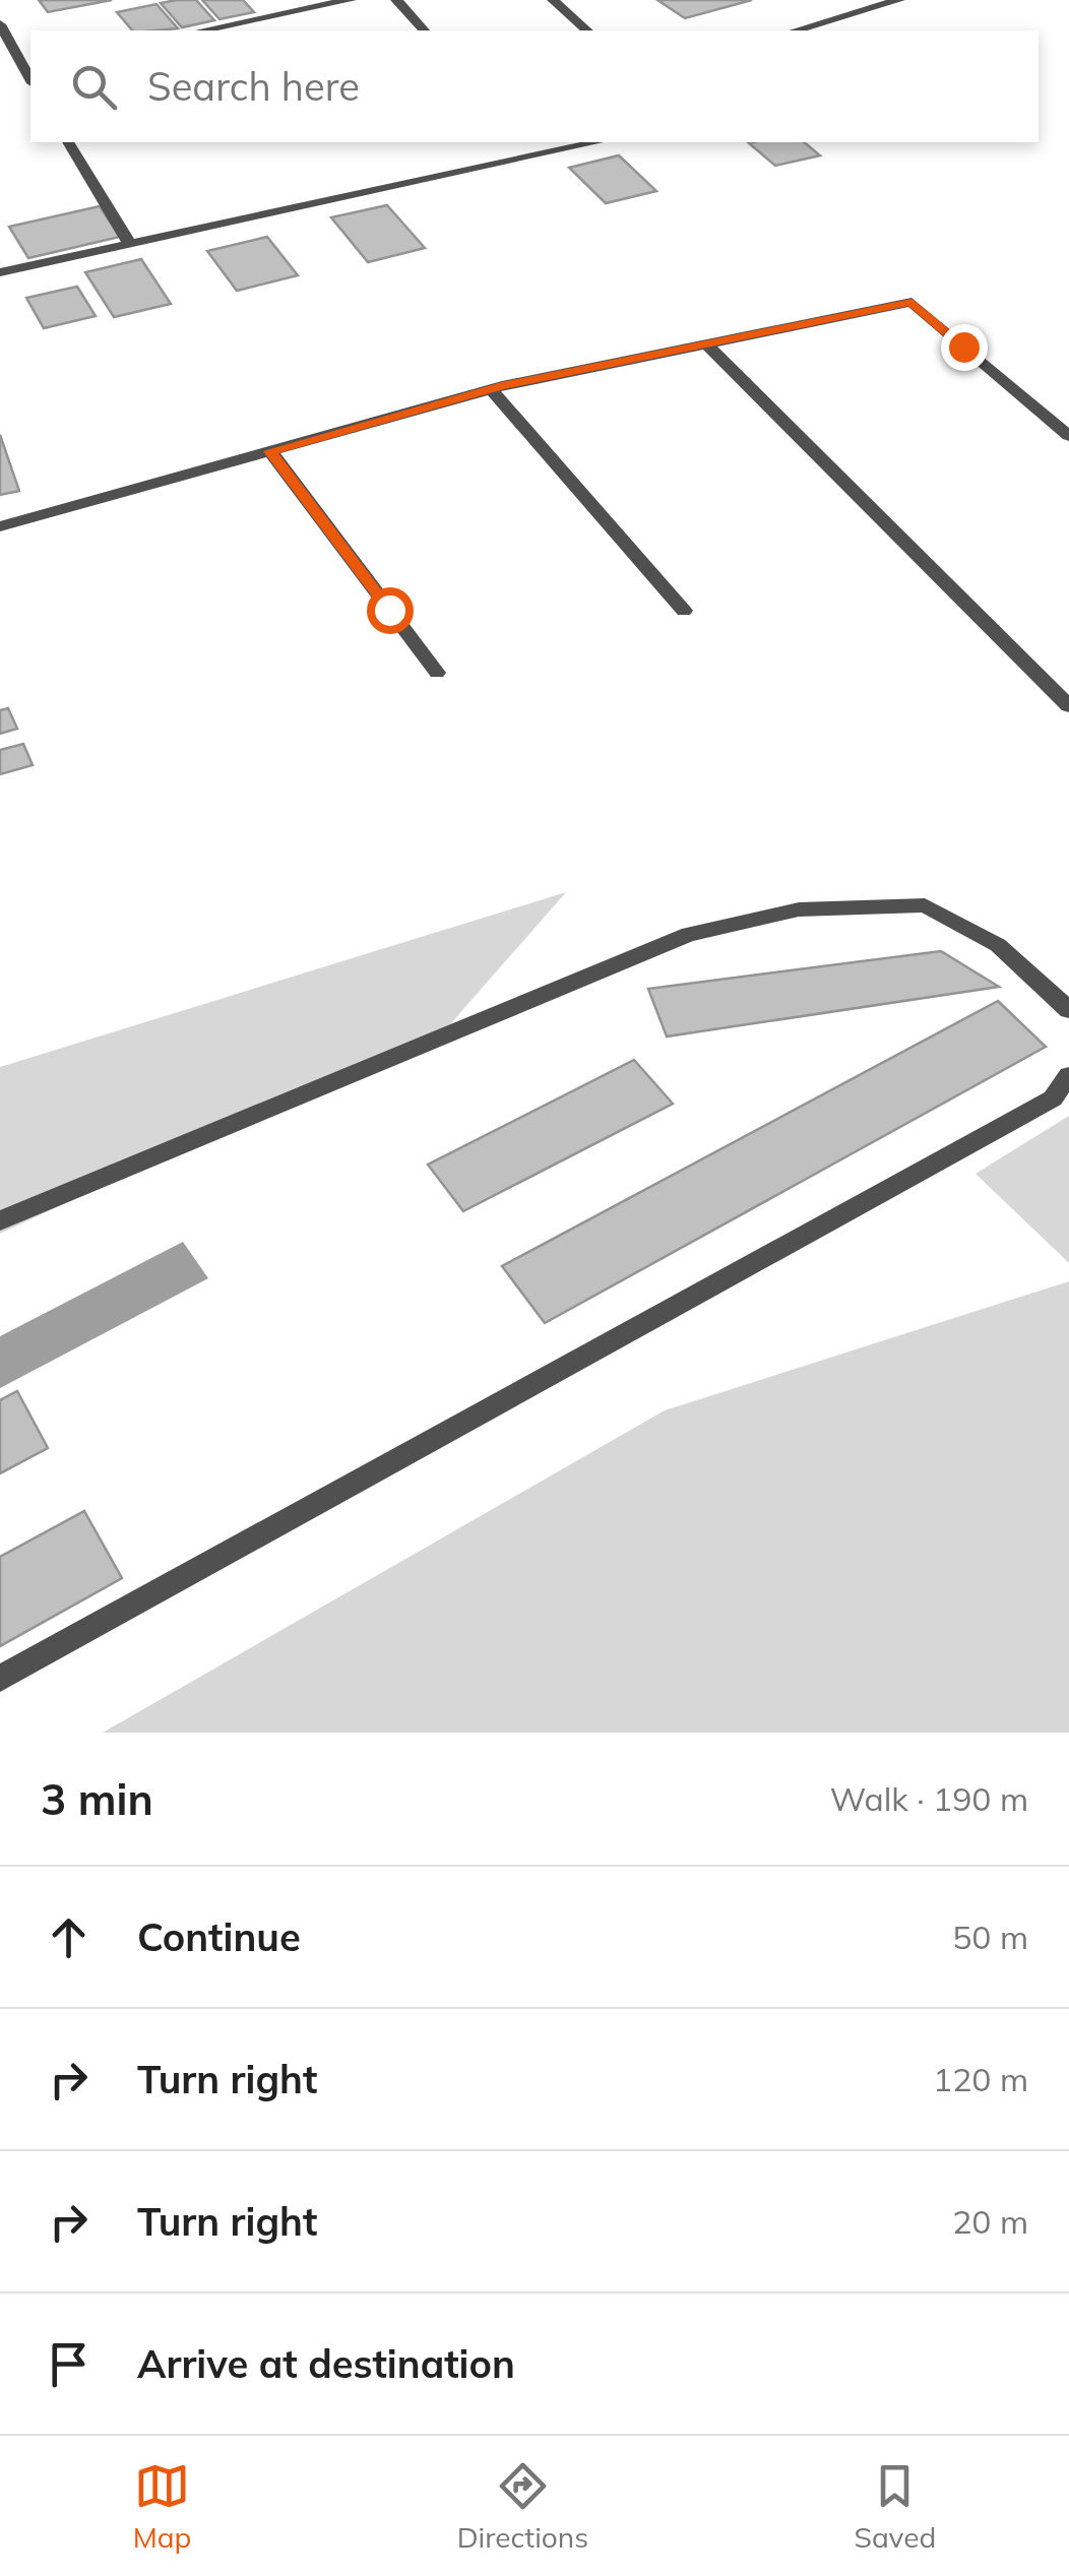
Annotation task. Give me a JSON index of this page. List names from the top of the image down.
{
  "page": {
    "search": "Search here",
    "heading": ["3 min", "Walk · 190 m"],
    "list": [
      ["Continue", "50 m"],
      ["Turn right", "120 m"],
      ["Turn right", "20 m"],
      "Arrive at destination"
    ],
    "nav": ["Map", "Directions", "Saved"]
  }
}
